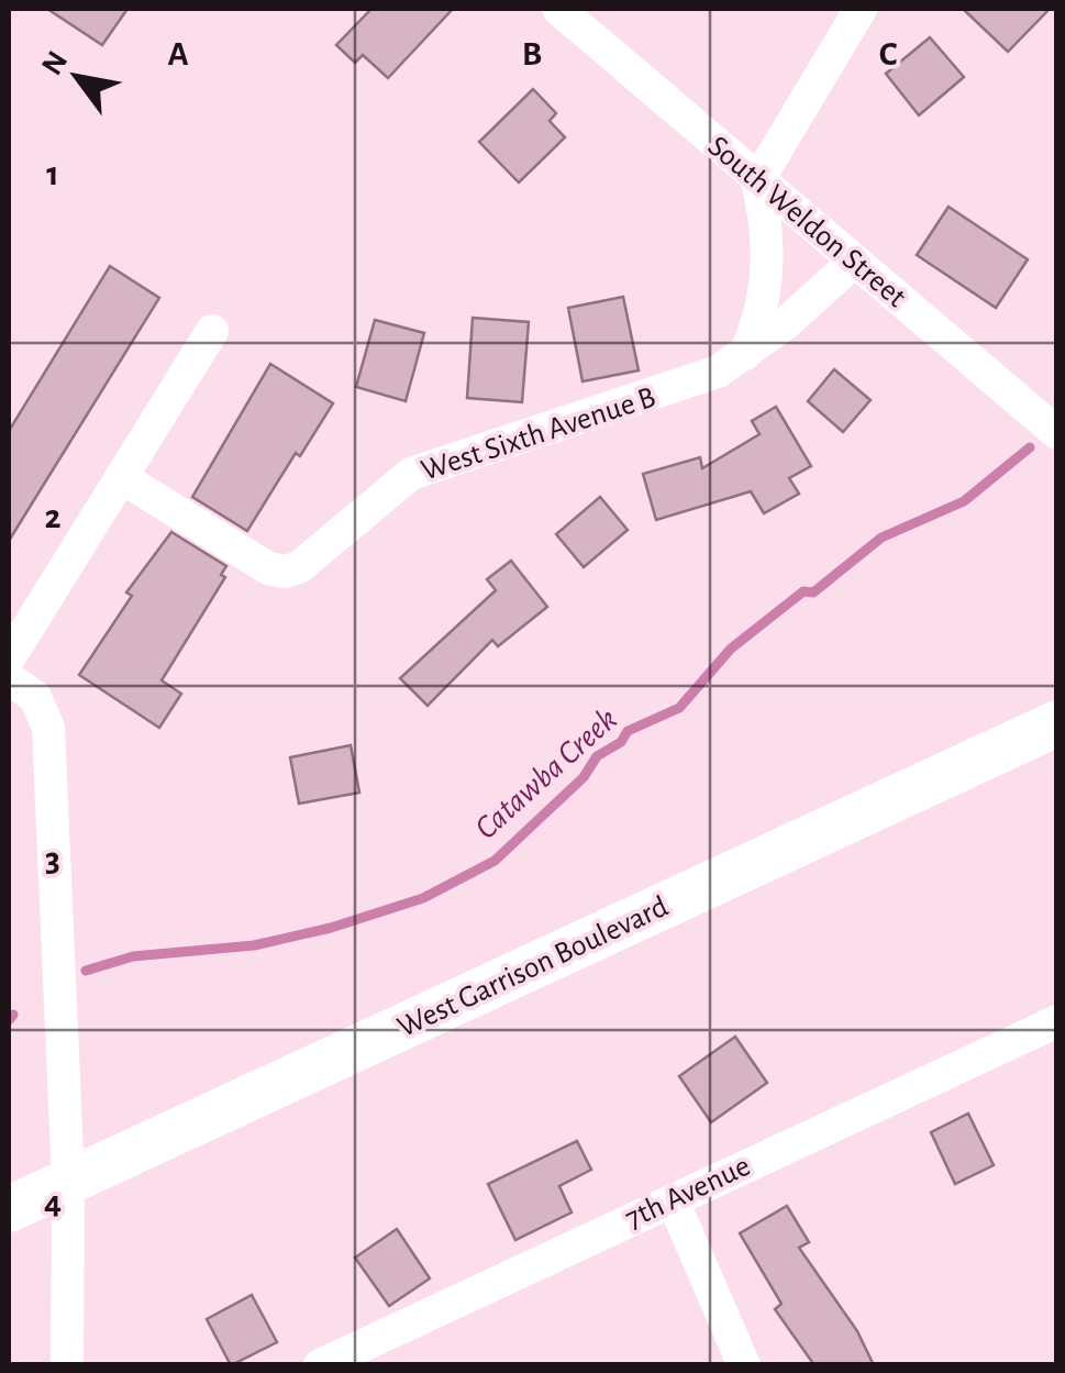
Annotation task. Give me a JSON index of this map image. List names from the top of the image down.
{
  "streets": {
    "main road": ["West Garrison Boulevard"],
    "street": ["South Weldon Street", "West Sixth Avenue B", "7th Avenue"]
  },
  "crossings": [
    ["South Weldon Street", "West Sixth Avenue B"]
  ],
  "water": ["Catawba Creek"],
  "north": "top left",
  "grid": {
    "columns": ["A", "B", "C"],
    "rows": [
      "1",
      "2",
      "3",
      "4"
    ]
  }
}
